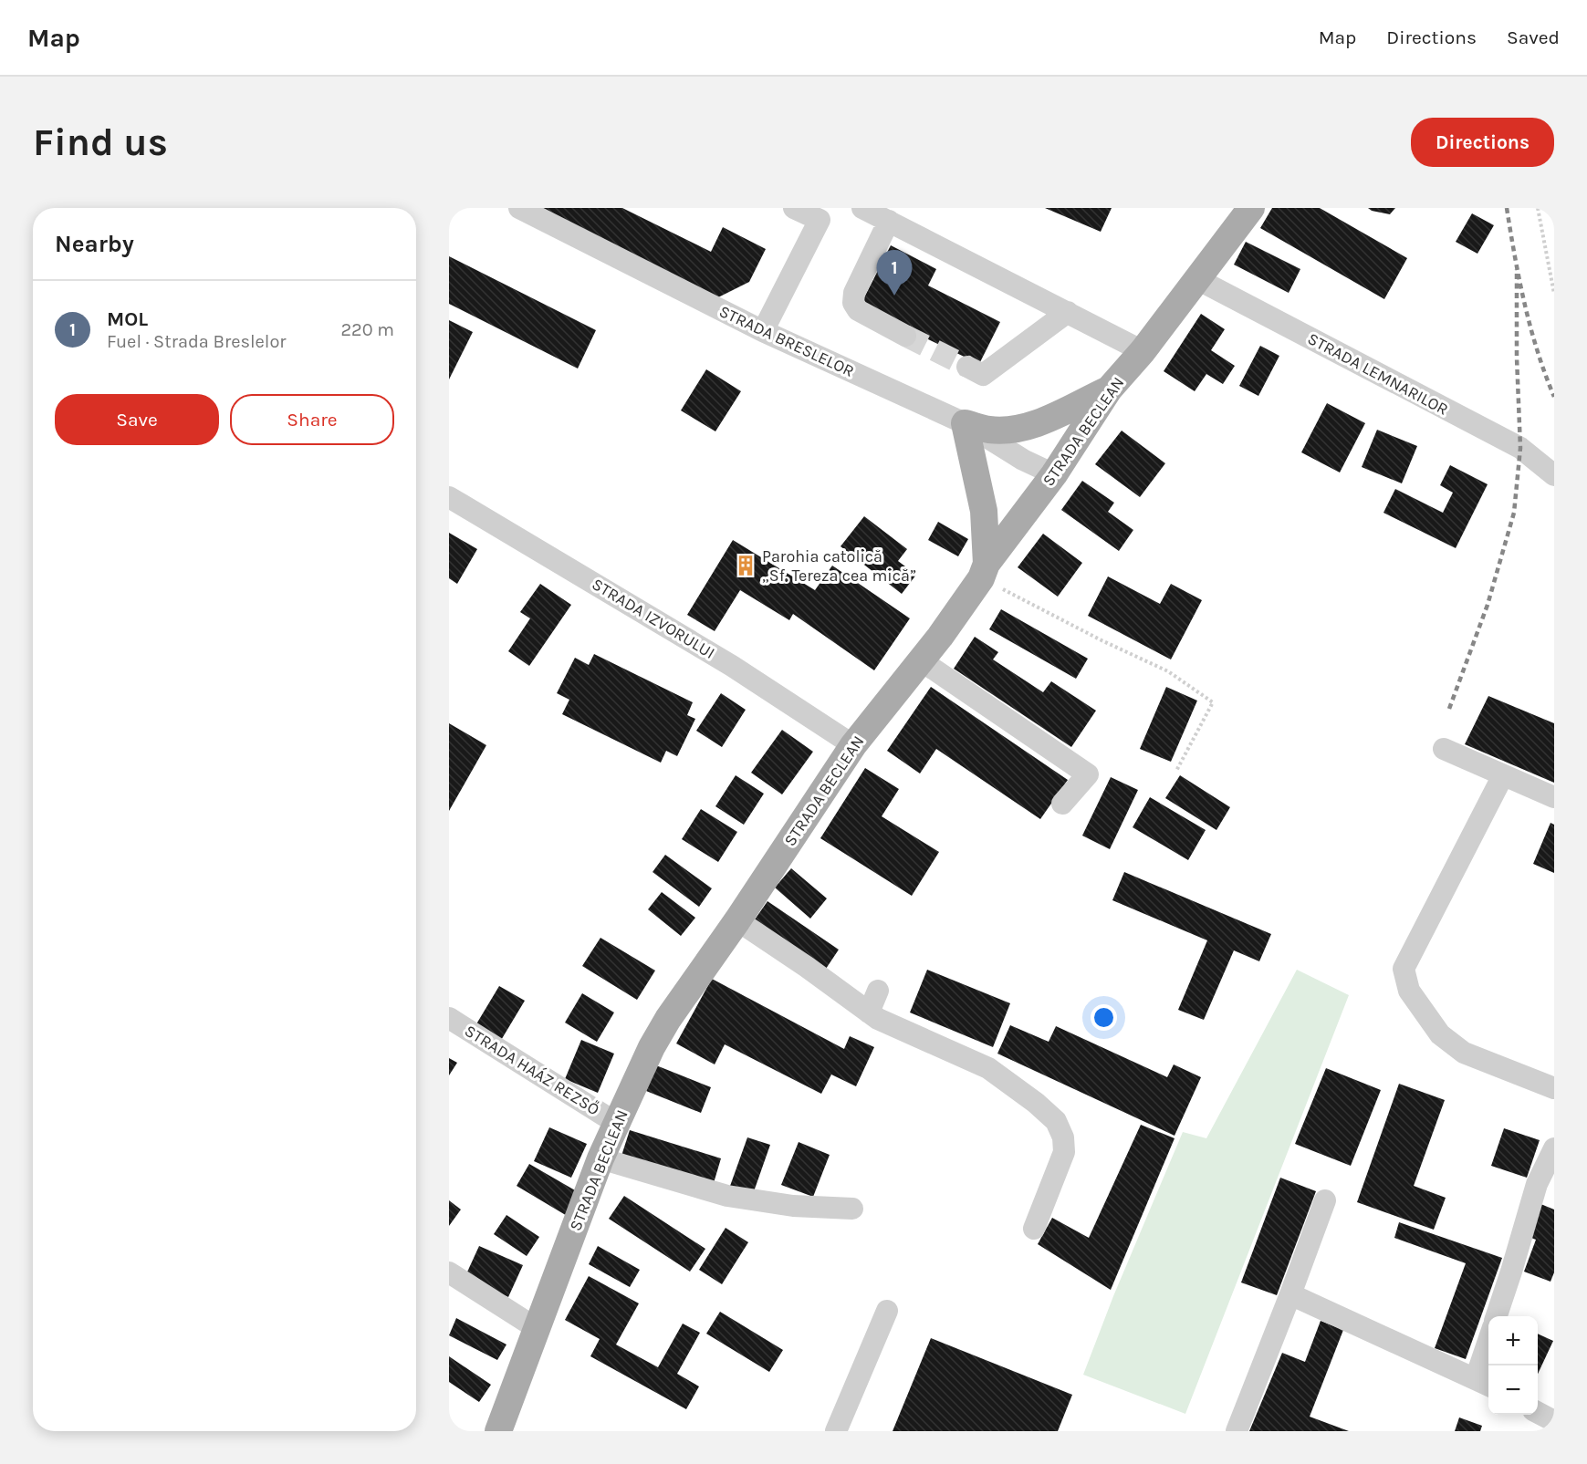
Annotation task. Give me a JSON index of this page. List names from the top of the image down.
{
  "streets": {
    "main road": ["STRADA BECLEAN"],
    "street": [
      "STRADA BRESLELOR",
      "STRADA LEMNARILOR",
      "STRADA IZVORULUI",
      "STRADA HAÁZ REZSŐ"
    ]
  },
  "crossings": [
    ["STRADA BRESLELOR", "STRADA BECLEAN"],
    ["STRADA LEMNARILOR", "STRADA BECLEAN"],
    ["STRADA BECLEAN", "STRADA IZVORULUI"],
    ["STRADA BECLEAN", "STRADA HAÁZ REZSŐ"]
  ],
  "places": {
    "building": ["Parohia catolică „Sf. Tereza cea mică”"]
  },
  "page": {
    "header": "Map",
    "nav": ["Map", "Directions", "Saved"],
    "buttons": [
      "Directions",
      ["Save", "Share"]
    ],
    "title": "Find us",
    "heading": "Nearby",
    "pins": "1",
    "list": [
      {
        "mark": "1",
        "name": "MOL",
        "note": "Fuel · Strada Breslelor",
        "value": "220 m"
      }
    ],
    "map_buttons": ["+", "−"]
  }
}
